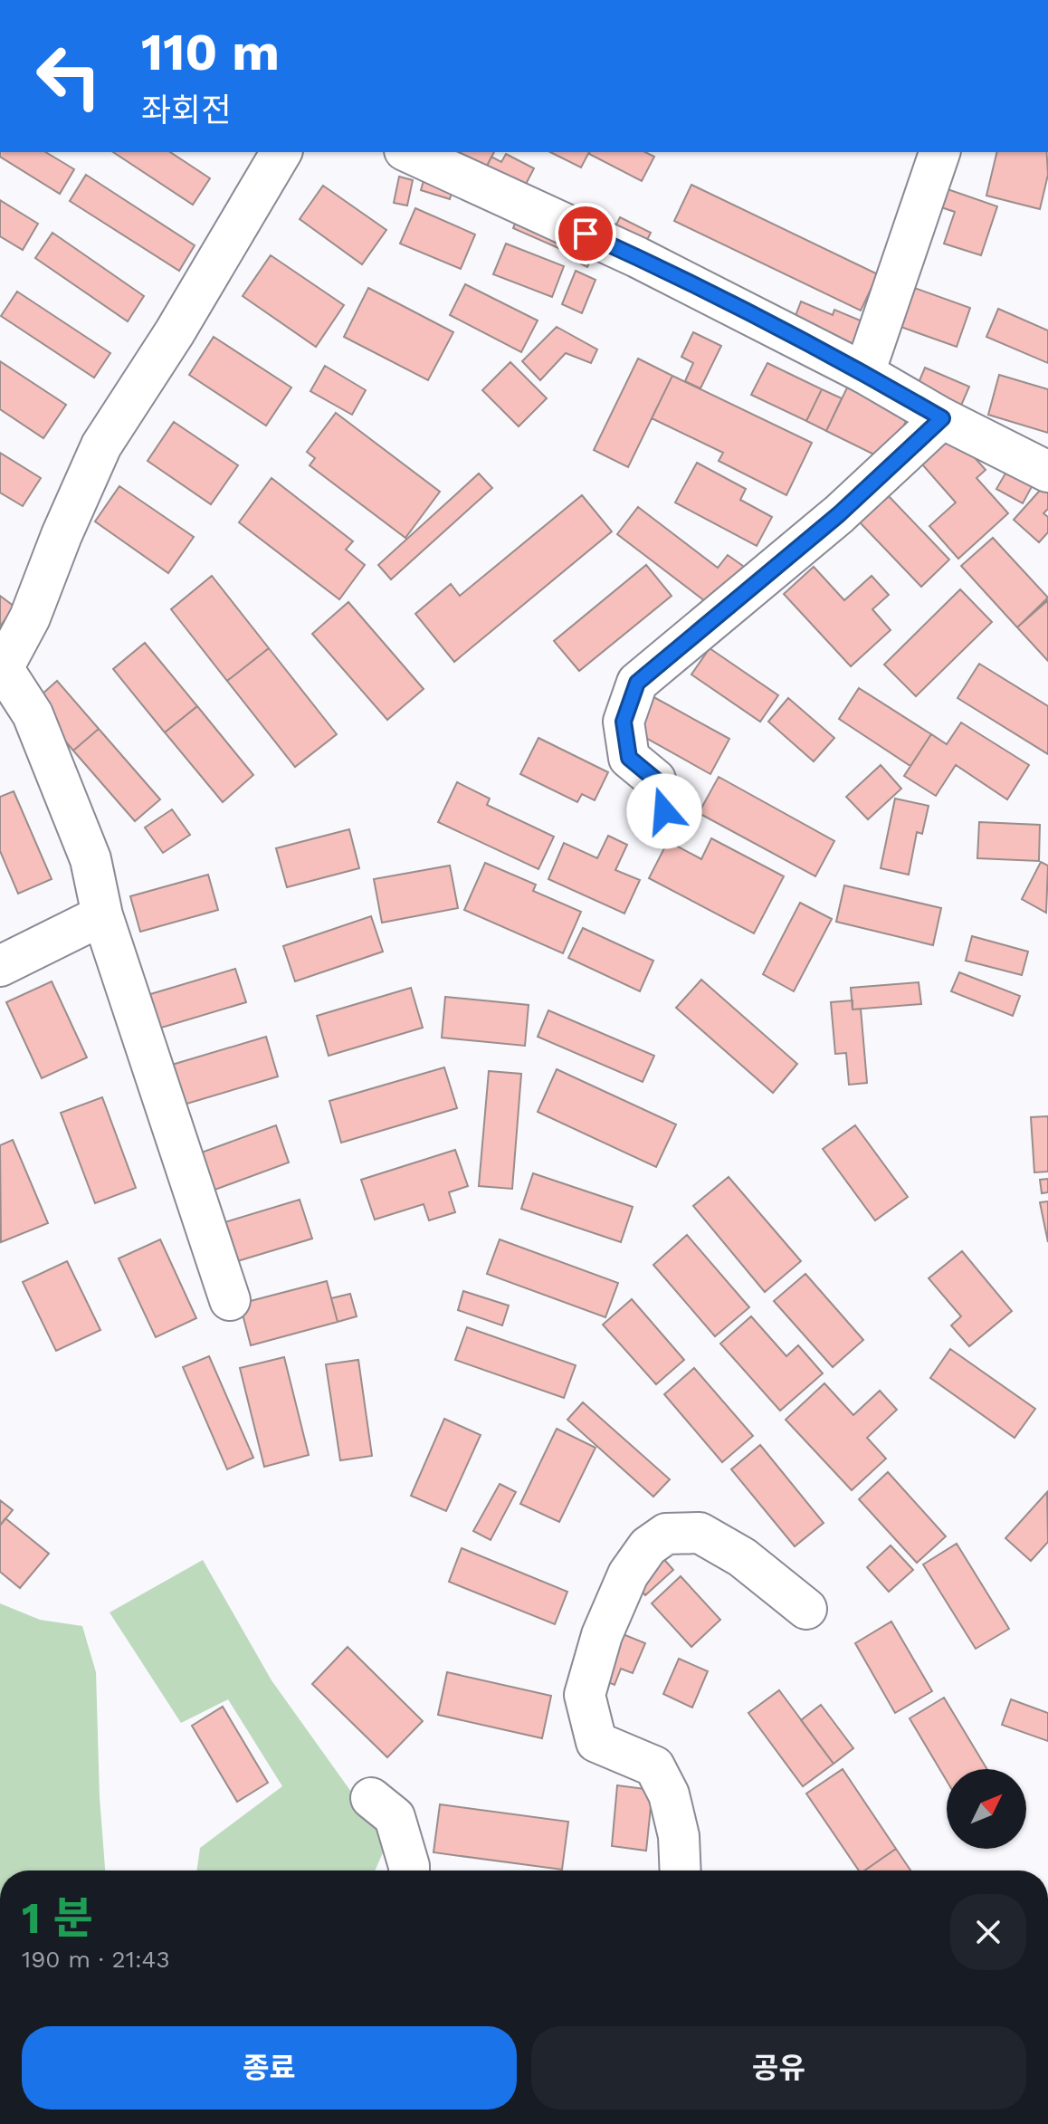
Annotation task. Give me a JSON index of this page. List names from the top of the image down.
{
  "north": "top right",
  "page": {
    "turn": ["110 m", "좌회전"],
    "heading": ["1 분", "190 m · 21:43"],
    "buttons": ["종료", "공유"]
  }
}
